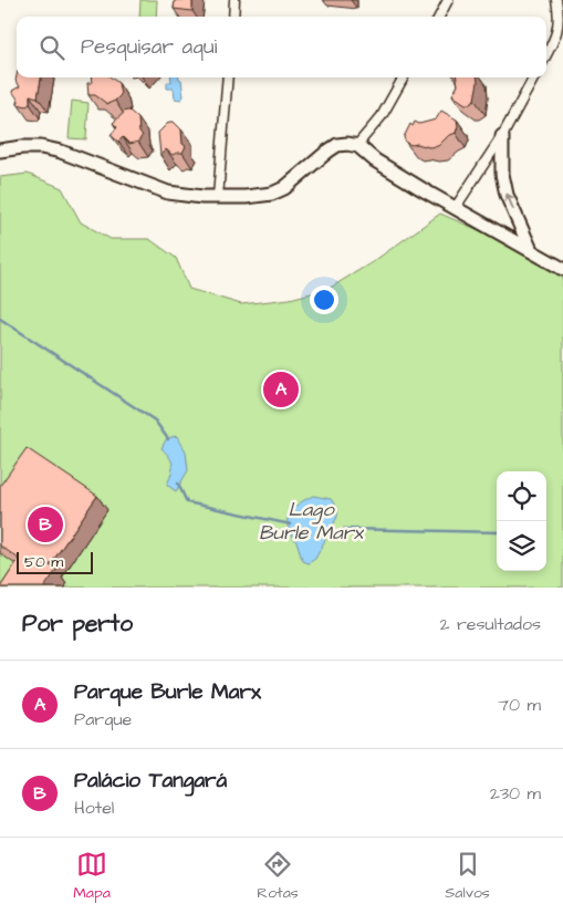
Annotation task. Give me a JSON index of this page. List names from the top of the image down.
{
  "water": ["Lago Burle Marx"],
  "scale_bar": "50 m",
  "page": {
    "search": "Pesquisar aqui",
    "pins": ["A", "B"],
    "scale": "50 m",
    "heading": ["Por perto", "2 resultados"],
    "list": [
      {
        "mark": "A",
        "name": "Parque Burle Marx",
        "note": "Parque",
        "value": "70 m"
      },
      {
        "mark": "B",
        "name": "Palácio Tangará",
        "note": "Hotel",
        "value": "230 m"
      }
    ],
    "nav": ["Mapa", "Rotas", "Salvos"]
  }
}
